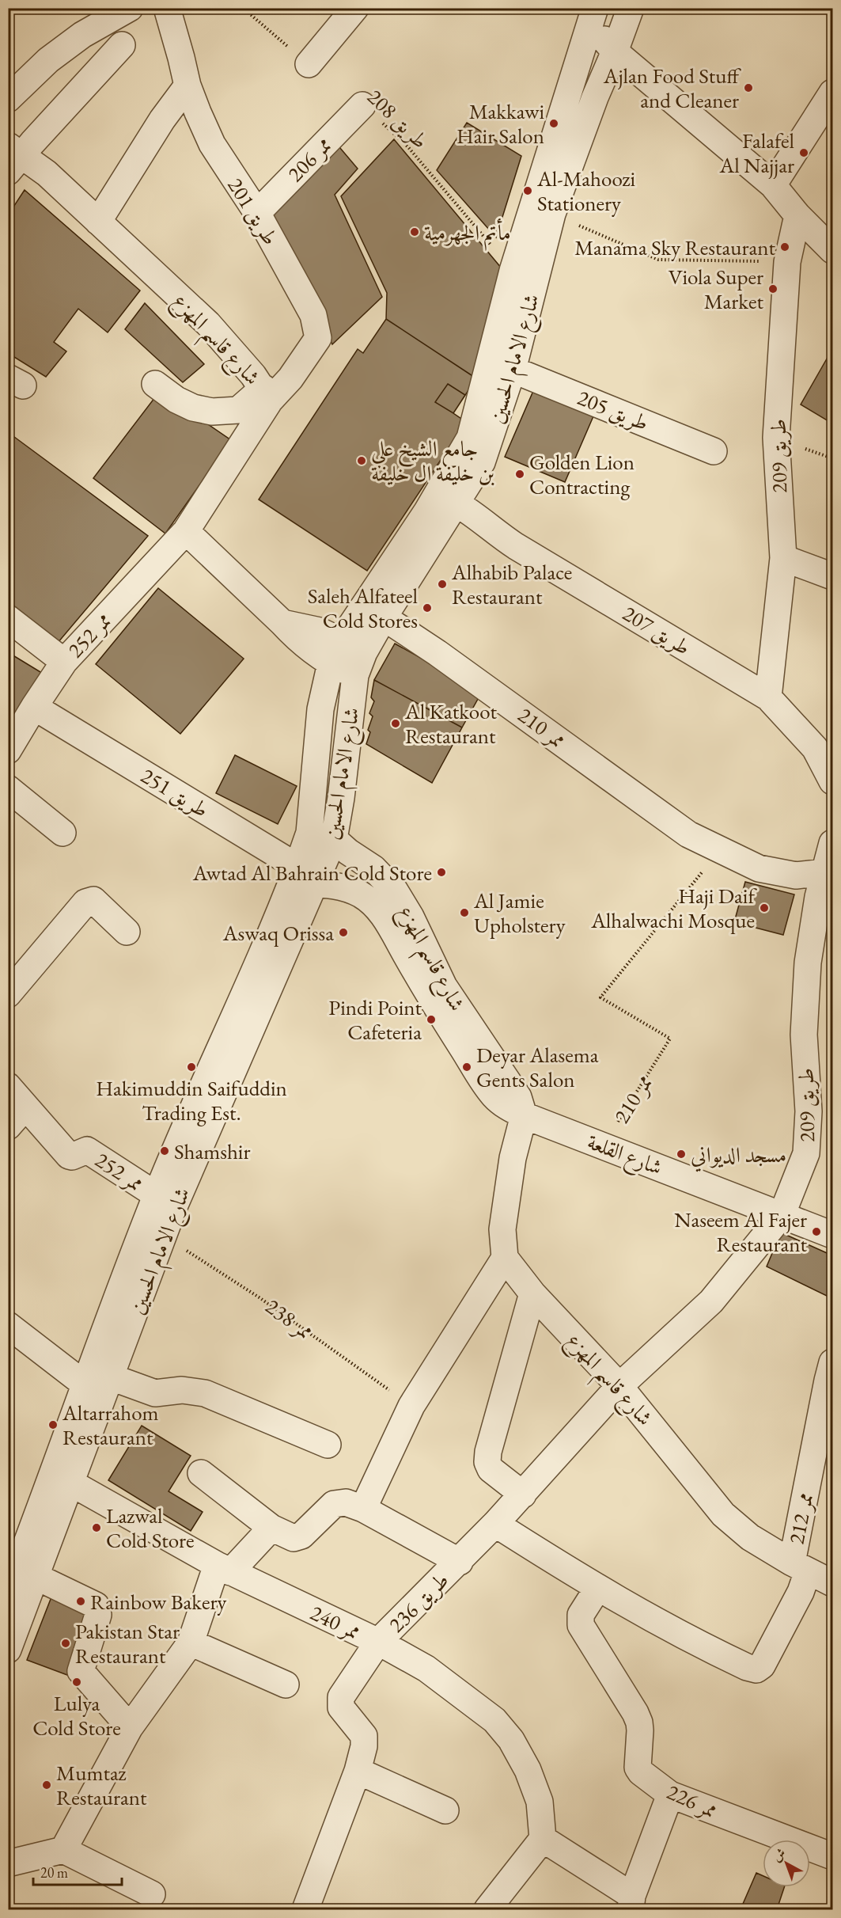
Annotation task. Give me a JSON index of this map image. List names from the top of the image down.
{
  "streets": {
    "street": [
      "ممر 206",
      "طريق 201",
      "شارع قاسم المهزع",
      "شارع الامام الحسين",
      "طريق 205",
      "طريق 209",
      "طريق 207",
      "ممر 252",
      "ممر 210",
      "طريق 251",
      "شارع القلعة",
      "ممر 212",
      "طريق 236",
      "ممر 240",
      "ممر 226"
    ],
    "path": ["طريق 208", "ممر 238"]
  },
  "crossings": [
    ["طريق 208", "ممر 206"],
    ["طريق 208", "شارع الامام الحسين"],
    ["ممر 206", "طريق 201"],
    ["طريق 201", "شارع قاسم المهزع"],
    ["شارع قاسم المهزع", "شارع الامام الحسين"],
    ["شارع قاسم المهزع", "طريق 209"],
    ["شارع قاسم المهزع", "ممر 252"],
    ["شارع قاسم المهزع", "طريق 251"],
    ["شارع قاسم المهزع", "شارع القلعة"],
    ["شارع قاسم المهزع", "ممر 212"],
    ["شارع قاسم المهزع", "طريق 236"],
    ["شارع الامام الحسين", "طريق 205"],
    ["شارع الامام الحسين", "طريق 207"],
    ["شارع الامام الحسين", "ممر 252"],
    ["شارع الامام الحسين", "ممر 210"],
    ["شارع الامام الحسين", "طريق 251"],
    ["شارع الامام الحسين", "ممر 238"],
    ["شارع الامام الحسين", "ممر 240"],
    ["طريق 209", "طريق 207"],
    ["طريق 209", "ممر 210"],
    ["طريق 209", "شارع القلعة"],
    ["طريق 209", "طريق 236"],
    ["ممر 252", "طريق 251"],
    ["ممر 210", "شارع القلعة"],
    ["طريق 236", "ممر 240"]
  ],
  "places": [
    "Ajlan Food Stuff and Cleaner",
    "Makkawi Hair Salon",
    "Falafel Al Najjar",
    "Al-Mahoozi Stationery",
    "مأتم الجهرمية",
    "Manama Sky Restaurant",
    "Viola Super Market",
    "جامع الشيخ علي بن خليفة ال خليفة",
    "Golden Lion Contracting",
    "Alhabib Palace Restaurant",
    "Saleh Alfateel Cold Stores",
    "Al Katkoot Restaurant",
    "Awtad Al Bahrain Cold Store",
    "Haji Daif Alhalwachi Mosque",
    "Al Jamie Upholstery",
    "Aswaq Orissa",
    "Pindi Point Cafeteria",
    "Hakimuddin Saifuddin Trading Est.",
    "Deyar Alasema Gents Salon",
    "Shamshir",
    "مسجد الديواني",
    "Naseem Al Fajer Restaurant",
    "Altarrahom Restaurant",
    "Lazwal Cold Store",
    "Rainbow Bakery",
    "Pakistan Star Restaurant",
    "Lulya Cold Store",
    "Mumtaz Restaurant"
  ],
  "scale_bar": "20 m",
  "north": "top left"
}
